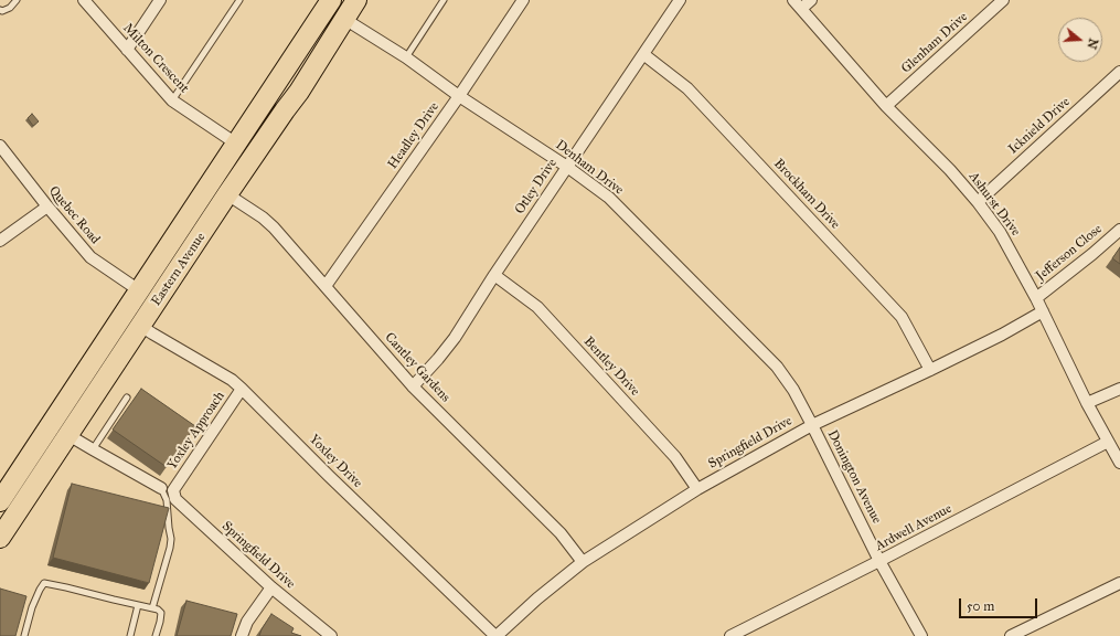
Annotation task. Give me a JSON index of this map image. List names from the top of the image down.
{
  "streets": {
    "highway": ["Eastern Avenue"],
    "street": [
      "Glenham Drive",
      "Milton Crescent",
      "Icknield Drive",
      "Headley Drive",
      "Denham Drive",
      "Otley Drive",
      "Brockham Drive",
      "Ashurst Drive",
      "Quebec Road",
      "Jefferson Close",
      "Bentley Drive",
      "Cantley Gardens",
      "Yoxley Approach",
      "Springfield Drive",
      "Yoxley Drive",
      "Donington Avenue",
      "Ardwell Avenue"
    ]
  },
  "crossings": [
    ["Glenham Drive", "Ashurst Drive"],
    ["Milton Crescent", "Eastern Avenue"],
    ["Icknield Drive", "Ashurst Drive"],
    ["Headley Drive", "Denham Drive"],
    ["Headley Drive", "Cantley Gardens"],
    ["Denham Drive", "Otley Drive"],
    ["Denham Drive", "Eastern Avenue"],
    ["Denham Drive", "Springfield Drive"],
    ["Denham Drive", "Donington Avenue"],
    ["Otley Drive", "Brockham Drive"],
    ["Otley Drive", "Bentley Drive"],
    ["Otley Drive", "Cantley Gardens"],
    ["Brockham Drive", "Springfield Drive"],
    ["Ashurst Drive", "Jefferson Close"],
    ["Ashurst Drive", "Springfield Drive"],
    ["Ashurst Drive", "Ardwell Avenue"],
    ["Quebec Road", "Eastern Avenue"],
    ["Eastern Avenue", "Cantley Gardens"],
    ["Eastern Avenue", "Yoxley Drive"],
    ["Bentley Drive", "Springfield Drive"],
    ["Cantley Gardens", "Springfield Drive"],
    ["Yoxley Approach", "Springfield Drive"],
    ["Yoxley Approach", "Yoxley Drive"],
    ["Springfield Drive", "Yoxley Drive"],
    ["Springfield Drive", "Donington Avenue"],
    ["Donington Avenue", "Ardwell Avenue"]
  ],
  "scale_bar": "50 m",
  "north": "right"
}
